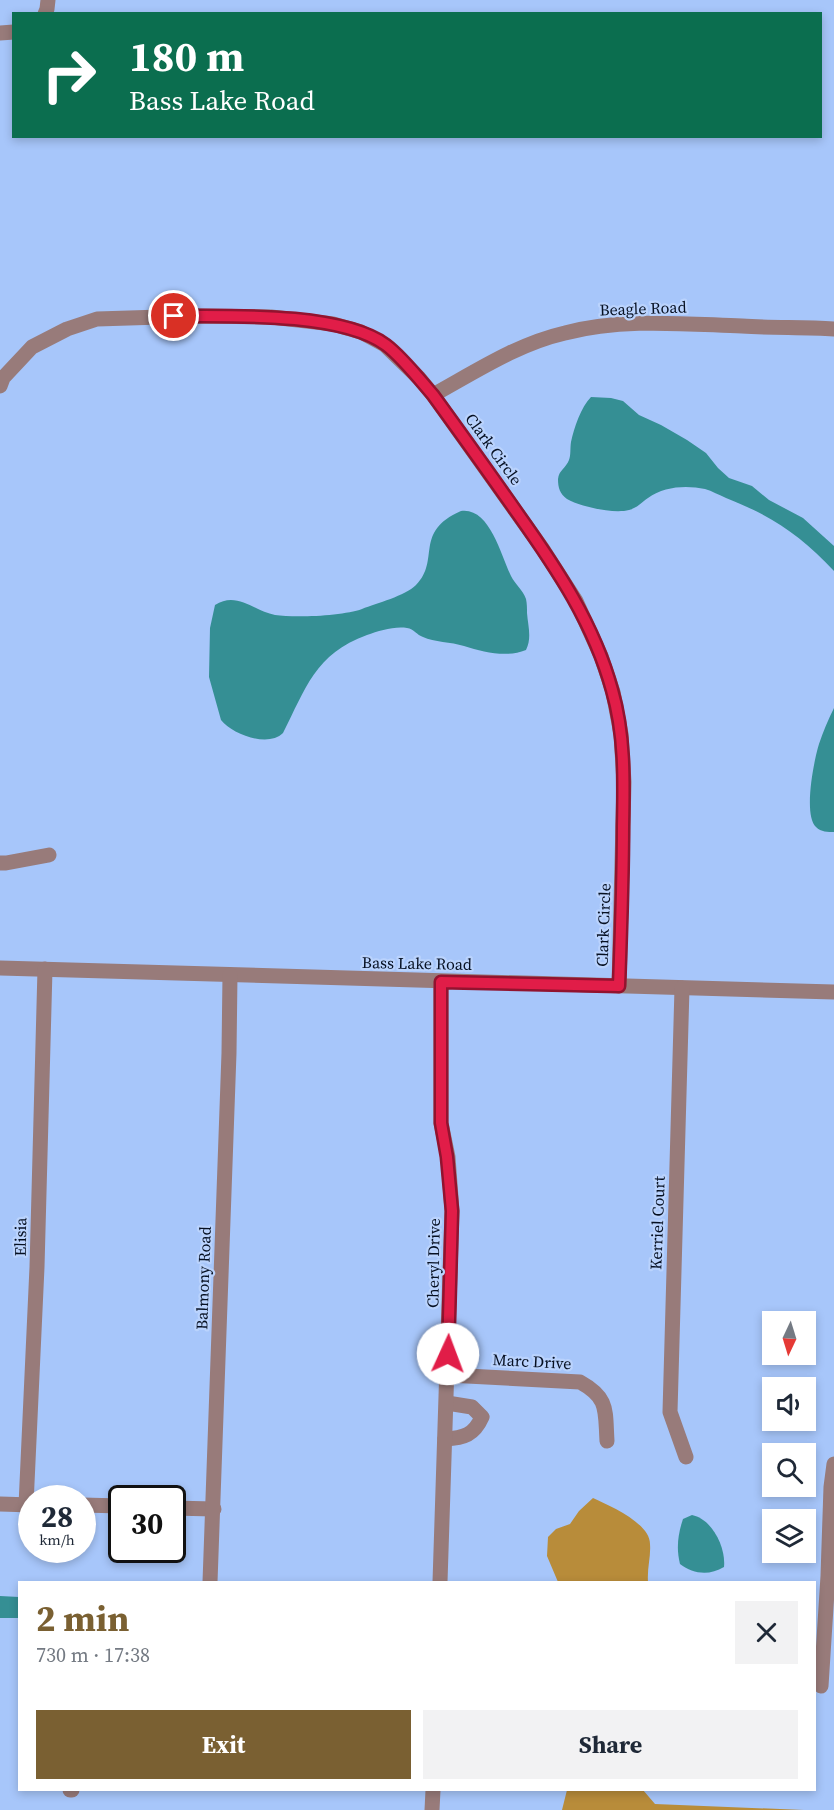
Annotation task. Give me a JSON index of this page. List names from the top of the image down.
{
  "streets": {
    "street": [
      "Beagle Road",
      "Clark Circle",
      "Bass Lake Road",
      "Kerriel Court",
      "Elisia",
      "Cheryl Drive",
      "Balmony Road",
      "Marc Drive"
    ]
  },
  "crossings": [
    ["Beagle Road", "Clark Circle"],
    ["Clark Circle", "Bass Lake Road"],
    ["Bass Lake Road", "Kerriel Court"],
    ["Bass Lake Road", "Elisia"],
    ["Bass Lake Road", "Cheryl Drive"],
    ["Bass Lake Road", "Balmony Road"],
    ["Cheryl Drive", "Marc Drive"]
  ],
  "north": "bottom",
  "page": {
    "turn": ["180 m", "Bass Lake Road"],
    "speed": "28 km/h",
    "limit": "30",
    "heading": ["2 min", "730 m · 17:38"],
    "buttons": ["Exit", "Share"]
  }
}
